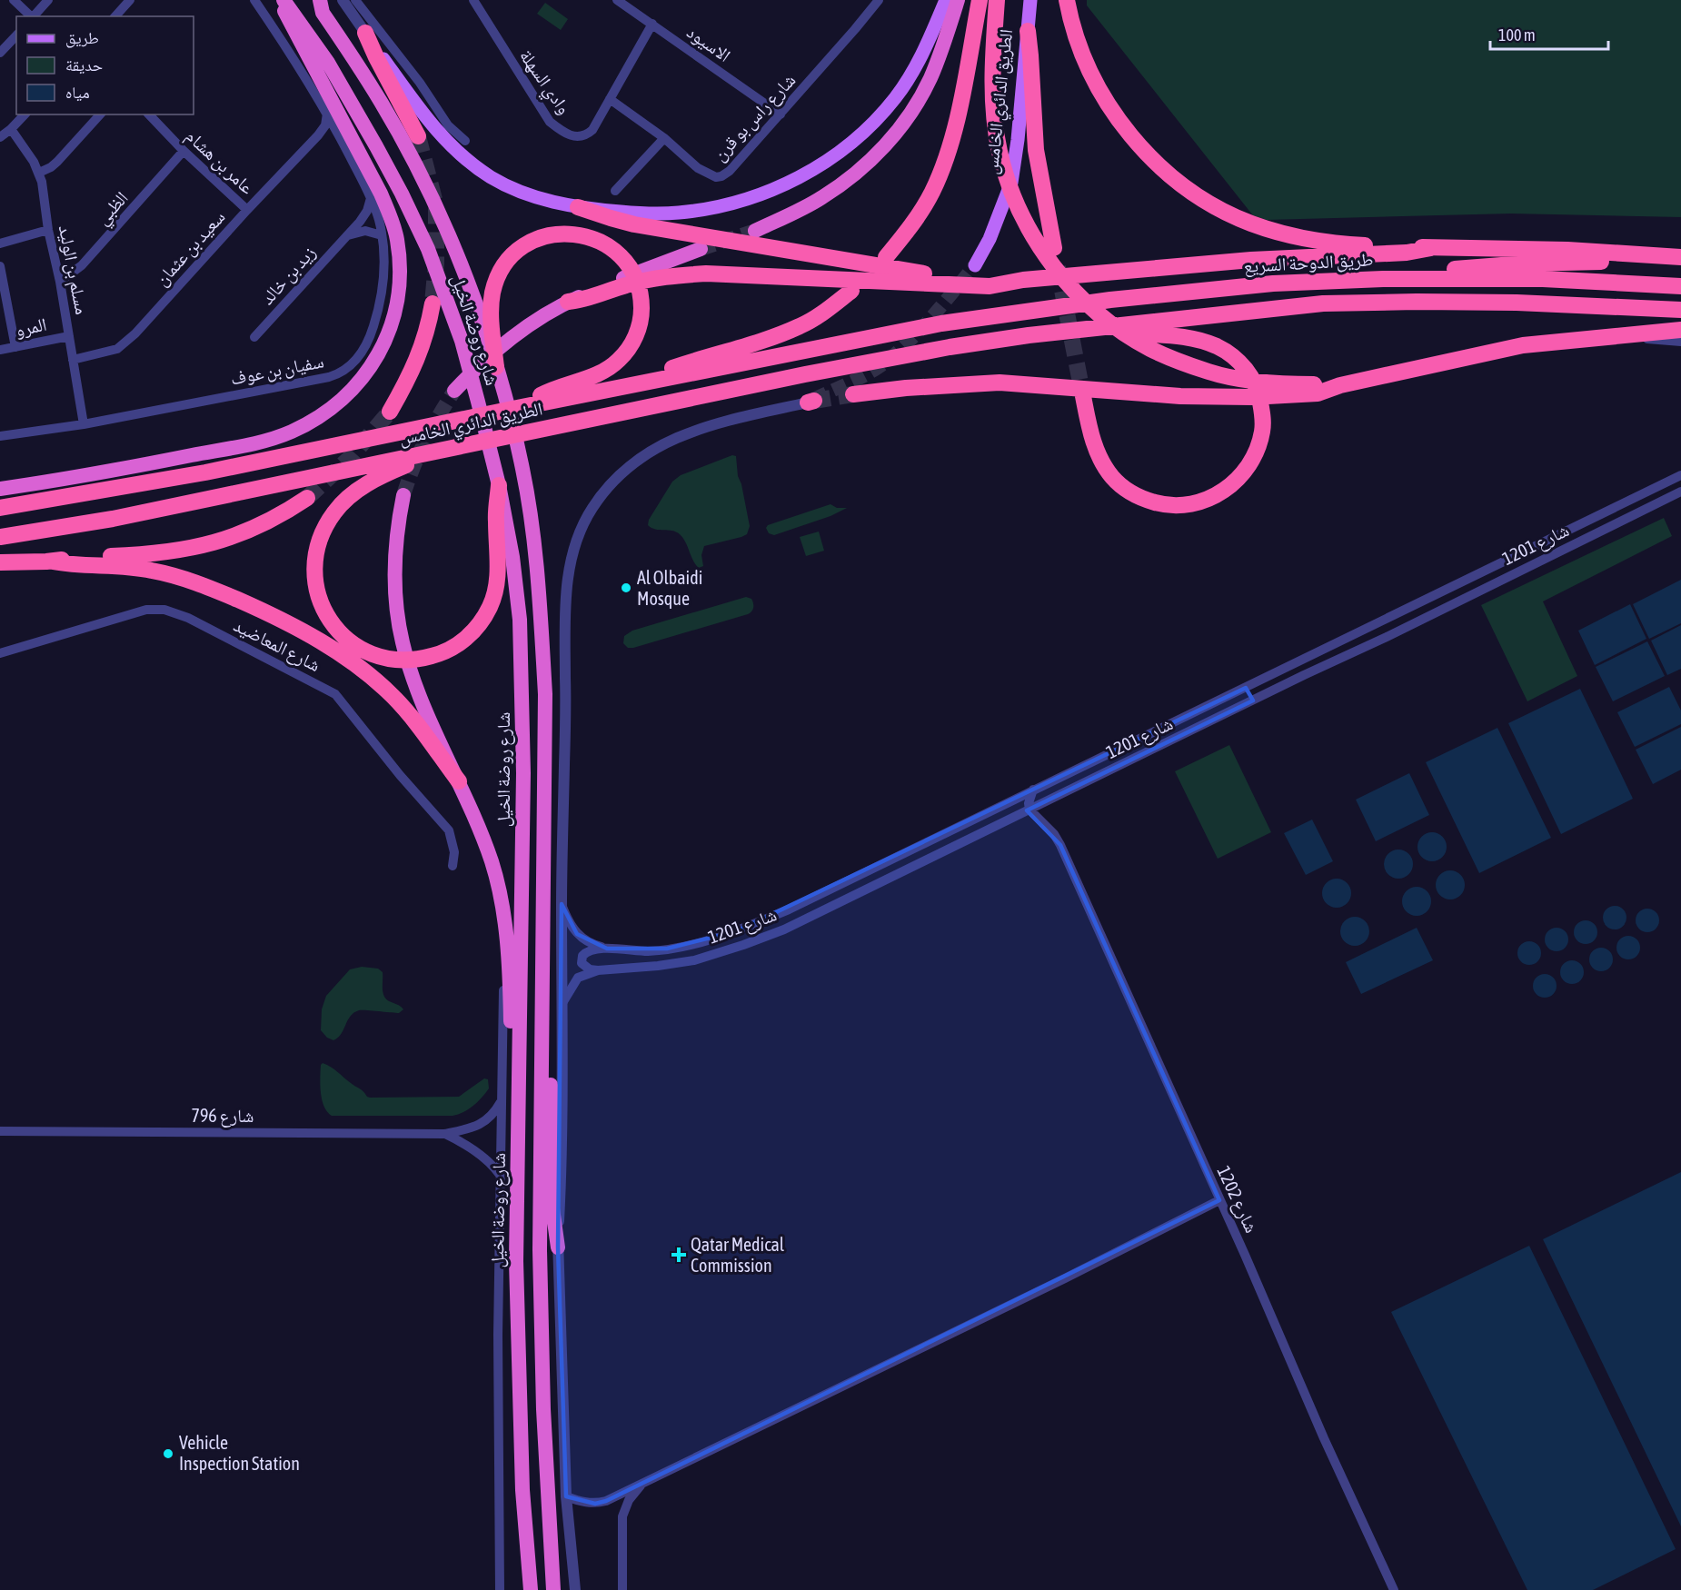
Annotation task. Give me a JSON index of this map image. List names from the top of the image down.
{
  "streets": {
    "highway": ["الطريق الدائري الخامس", "طريق الدوحة السريع", "شارع روضة الخيل"],
    "street": [
      "الاسيود",
      "وادي السهلة",
      "شارع راس بو قرن",
      "عامر بن هشام",
      "الظبي",
      "سعيد بن عثمان",
      "مسلم بن الوليد",
      "زيد بن خالد",
      "المرو",
      "سفيان بن عوف",
      "شارع 1201",
      "شارع المعاضيد",
      "شارع 796",
      "شارع 1202"
    ]
  },
  "crossings": [
    ["الاسيود", "وادي السهلة"],
    ["الاسيود", "شارع راس بو قرن"],
    ["وادي السهلة", "شارع راس بو قرن"],
    ["الطريق الدائري الخامس", "طريق الدوحة السريع"],
    ["عامر بن هشام", "الظبي"],
    ["عامر بن هشام", "سعيد بن عثمان"],
    ["الظبي", "مسلم بن الوليد"],
    ["سعيد بن عثمان", "مسلم بن الوليد"],
    ["سعيد بن عثمان", "سفيان بن عوف"],
    ["مسلم بن الوليد", "المرو"],
    ["مسلم بن الوليد", "سفيان بن عوف"],
    ["زيد بن خالد", "سفيان بن عوف"],
    ["شارع روضة الخيل", "شارع 796"],
    ["شارع 1201", "شارع 1202"]
  ],
  "places": {
    "other": ["Al Olbaidi Mosque", "Vehicle Inspection Station"],
    "health": ["Qatar Medical Commission"]
  },
  "legend": ["طريق", "حديقة", "مياه"],
  "scale_bar": "100 m"
}
